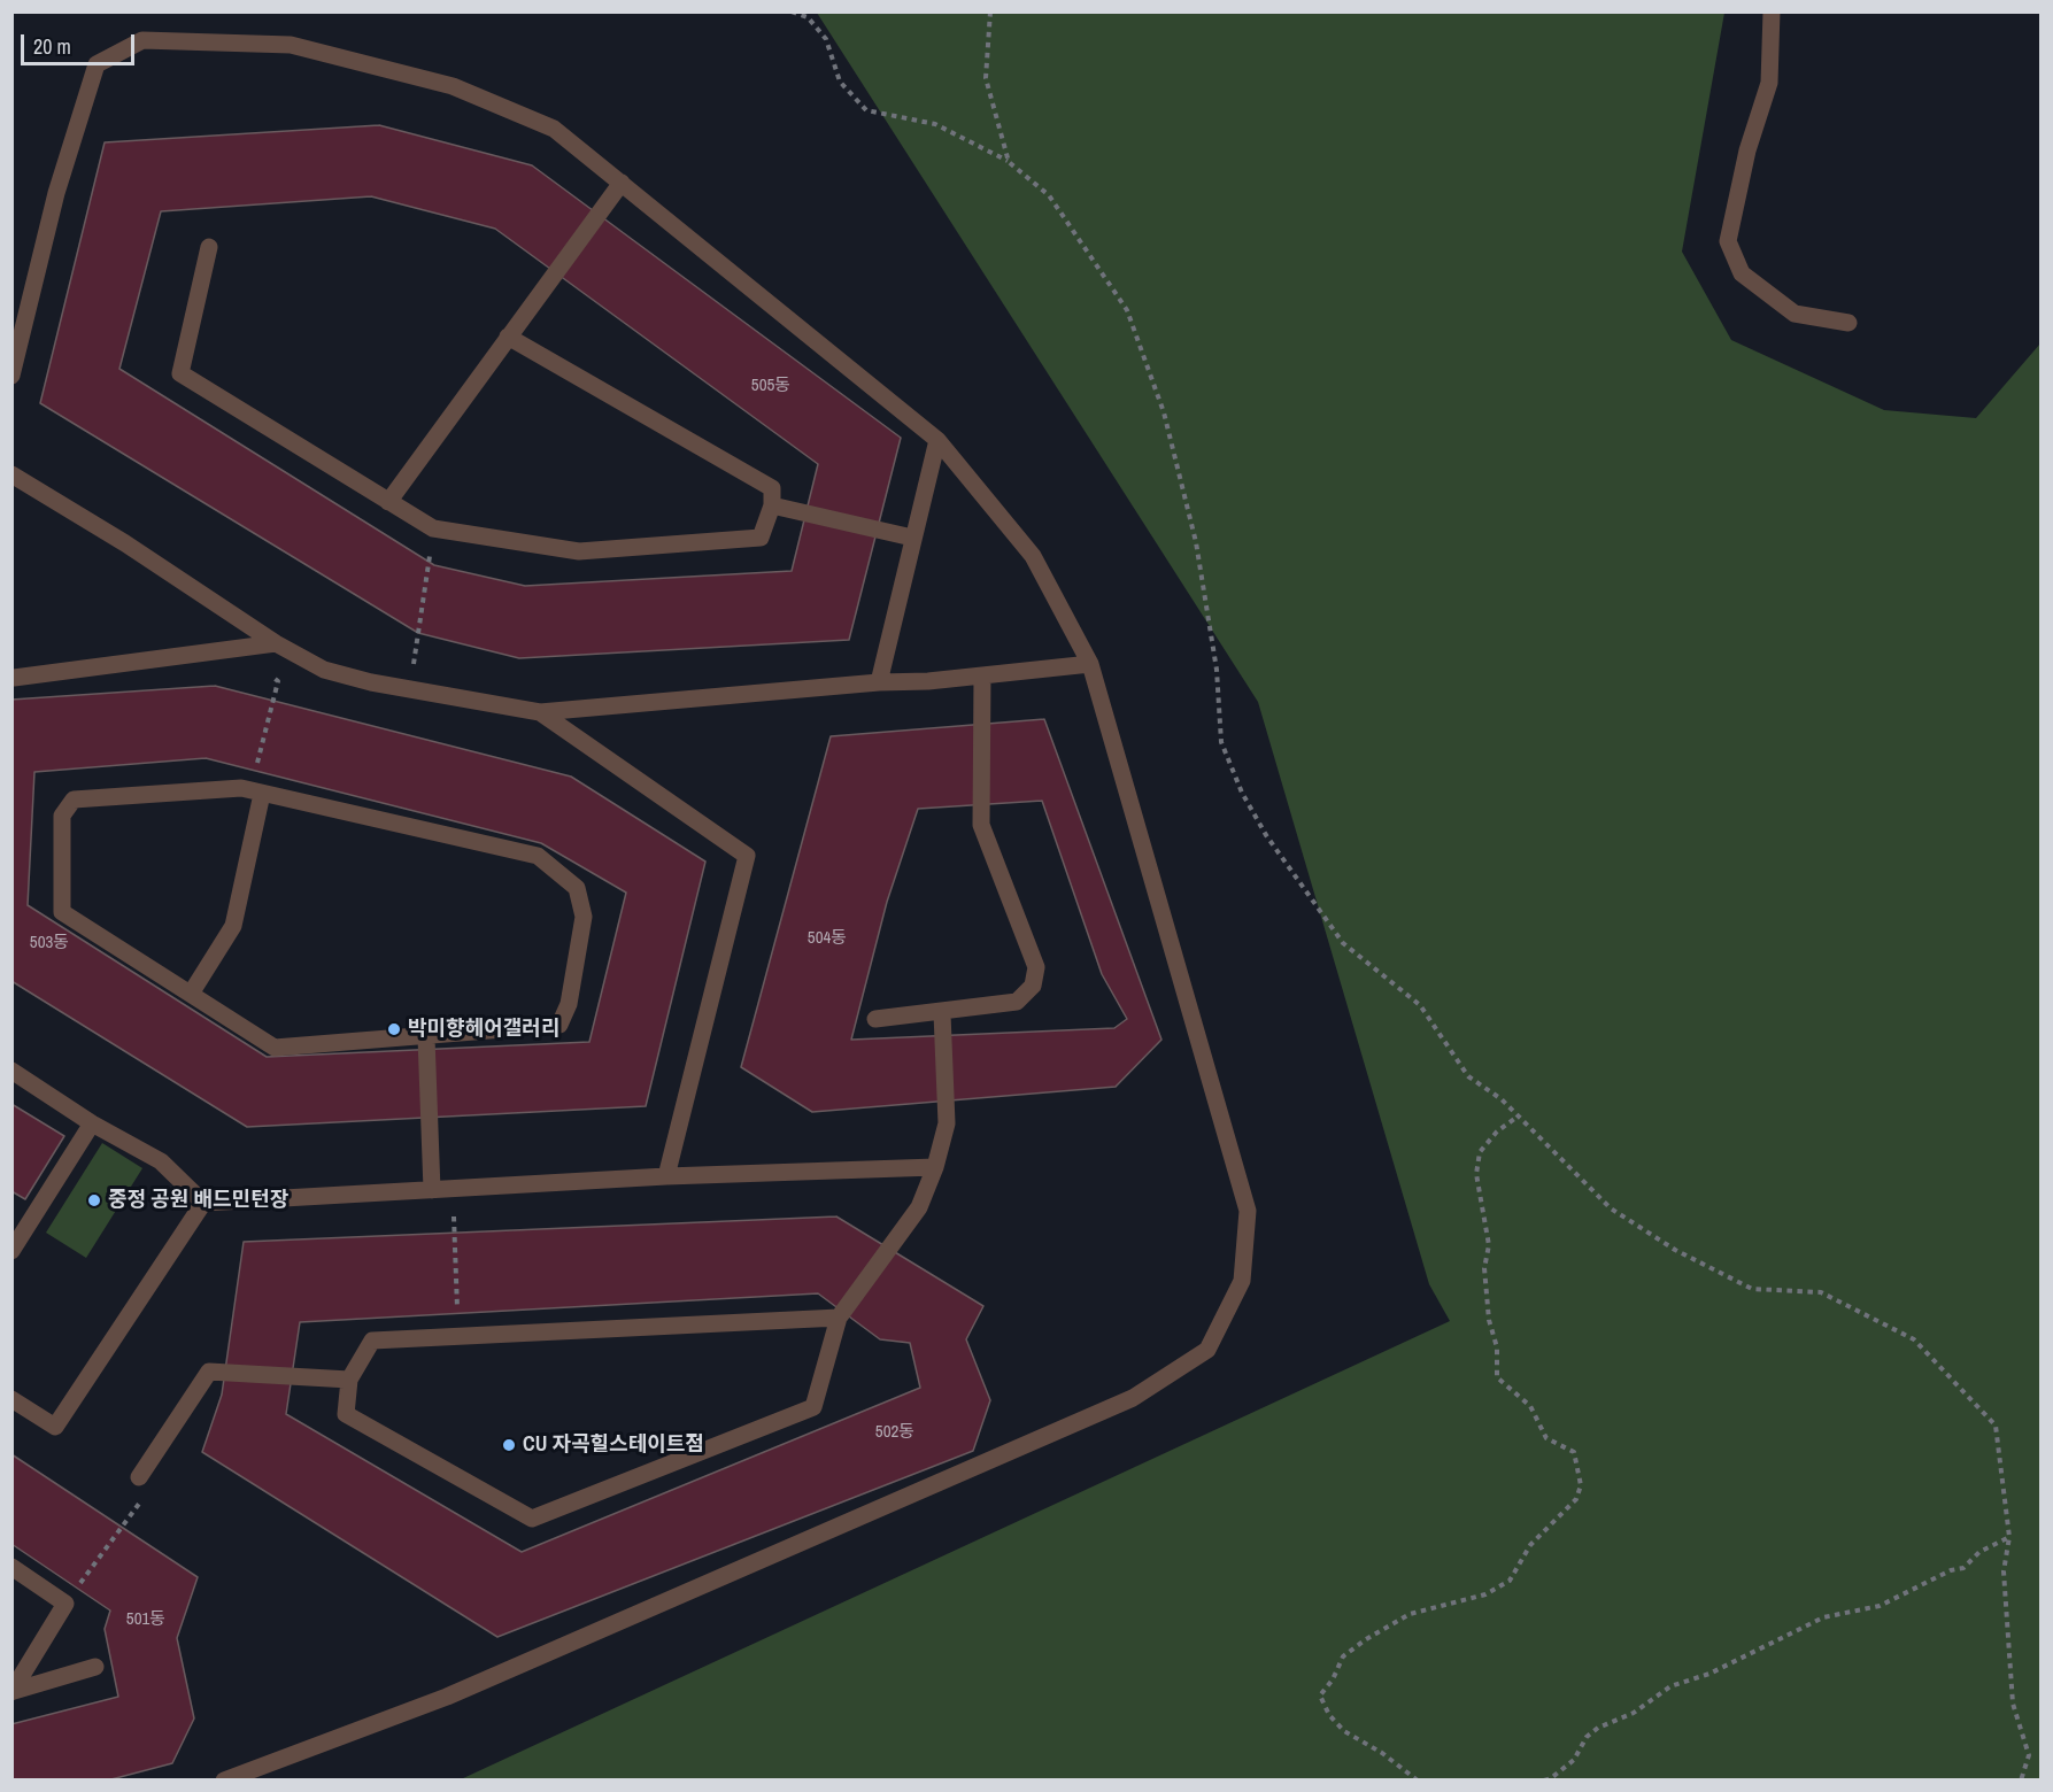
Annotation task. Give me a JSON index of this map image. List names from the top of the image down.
{
  "places": ["박미향헤어갤러리", "중정 공원 배드민턴장", "CU 자곡힐스테이트점"],
  "house_numbers": [
    "505동",
    "504동",
    "503동",
    "502동",
    "501동"
  ],
  "scale_bar": "20 m"
}
